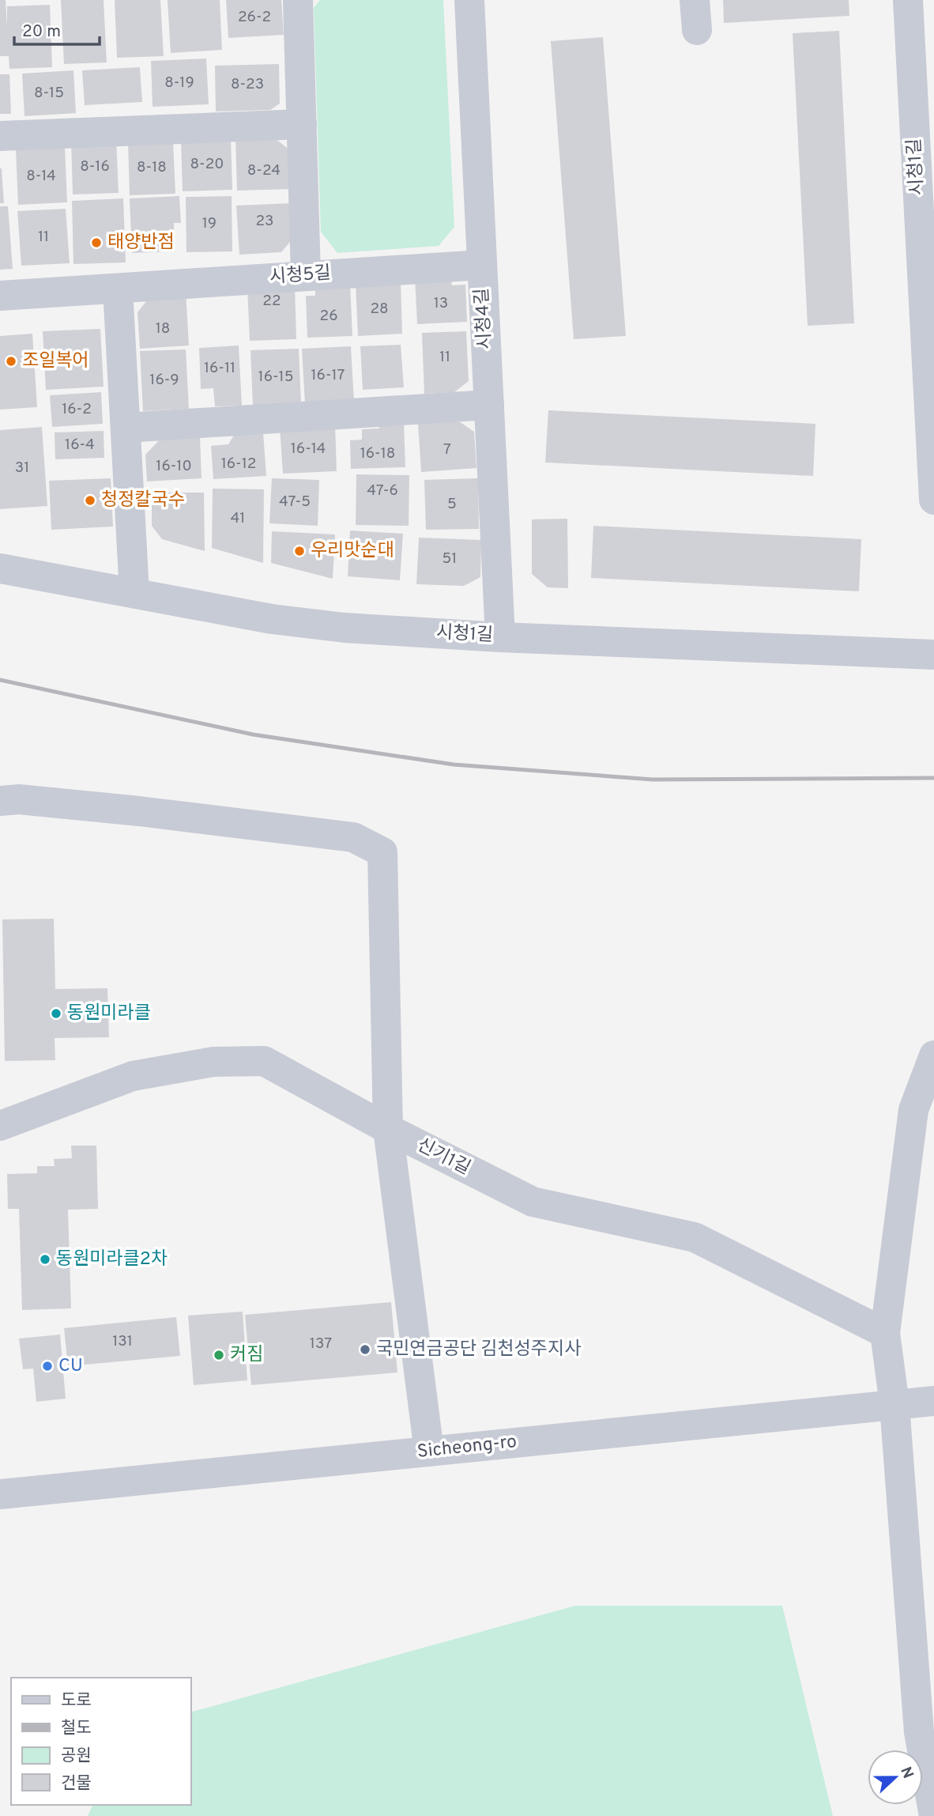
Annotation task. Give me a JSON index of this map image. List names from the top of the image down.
{
  "streets": {
    "street": [
      "시청1길",
      "시청5길",
      "시청4길",
      "신기1길",
      "Sicheong-ro"
    ]
  },
  "crossings": [
    ["시청1길", "시청4길"],
    ["시청5길", "시청4길"]
  ],
  "places": [
    "태양반점",
    "조일복어",
    "청정칼국수",
    "우리맛순대",
    "동원미라클",
    "동원미라클2차",
    "국민연금공단 김천성주지사",
    "커짐",
    "CU"
  ],
  "house_numbers": [
    "26-2",
    "8-19",
    "8-23",
    "8-15",
    "8-20",
    "8-16",
    "8-18",
    "8-24",
    "8-14",
    "23",
    "19",
    "11",
    "22",
    "13",
    "28",
    "26",
    "18",
    "11",
    "16-11",
    "16-17",
    "16-15",
    "16-9",
    "16-2",
    "16-4",
    "16-14",
    "7",
    "16-18",
    "16-12",
    "16-10",
    "31",
    "47-6",
    "47-5",
    "5",
    "41",
    "51",
    "131",
    "137"
  ],
  "legend": [
    "도로",
    "철도",
    "공원",
    "건물"
  ],
  "scale_bar": "20 m",
  "north": "right"
}
